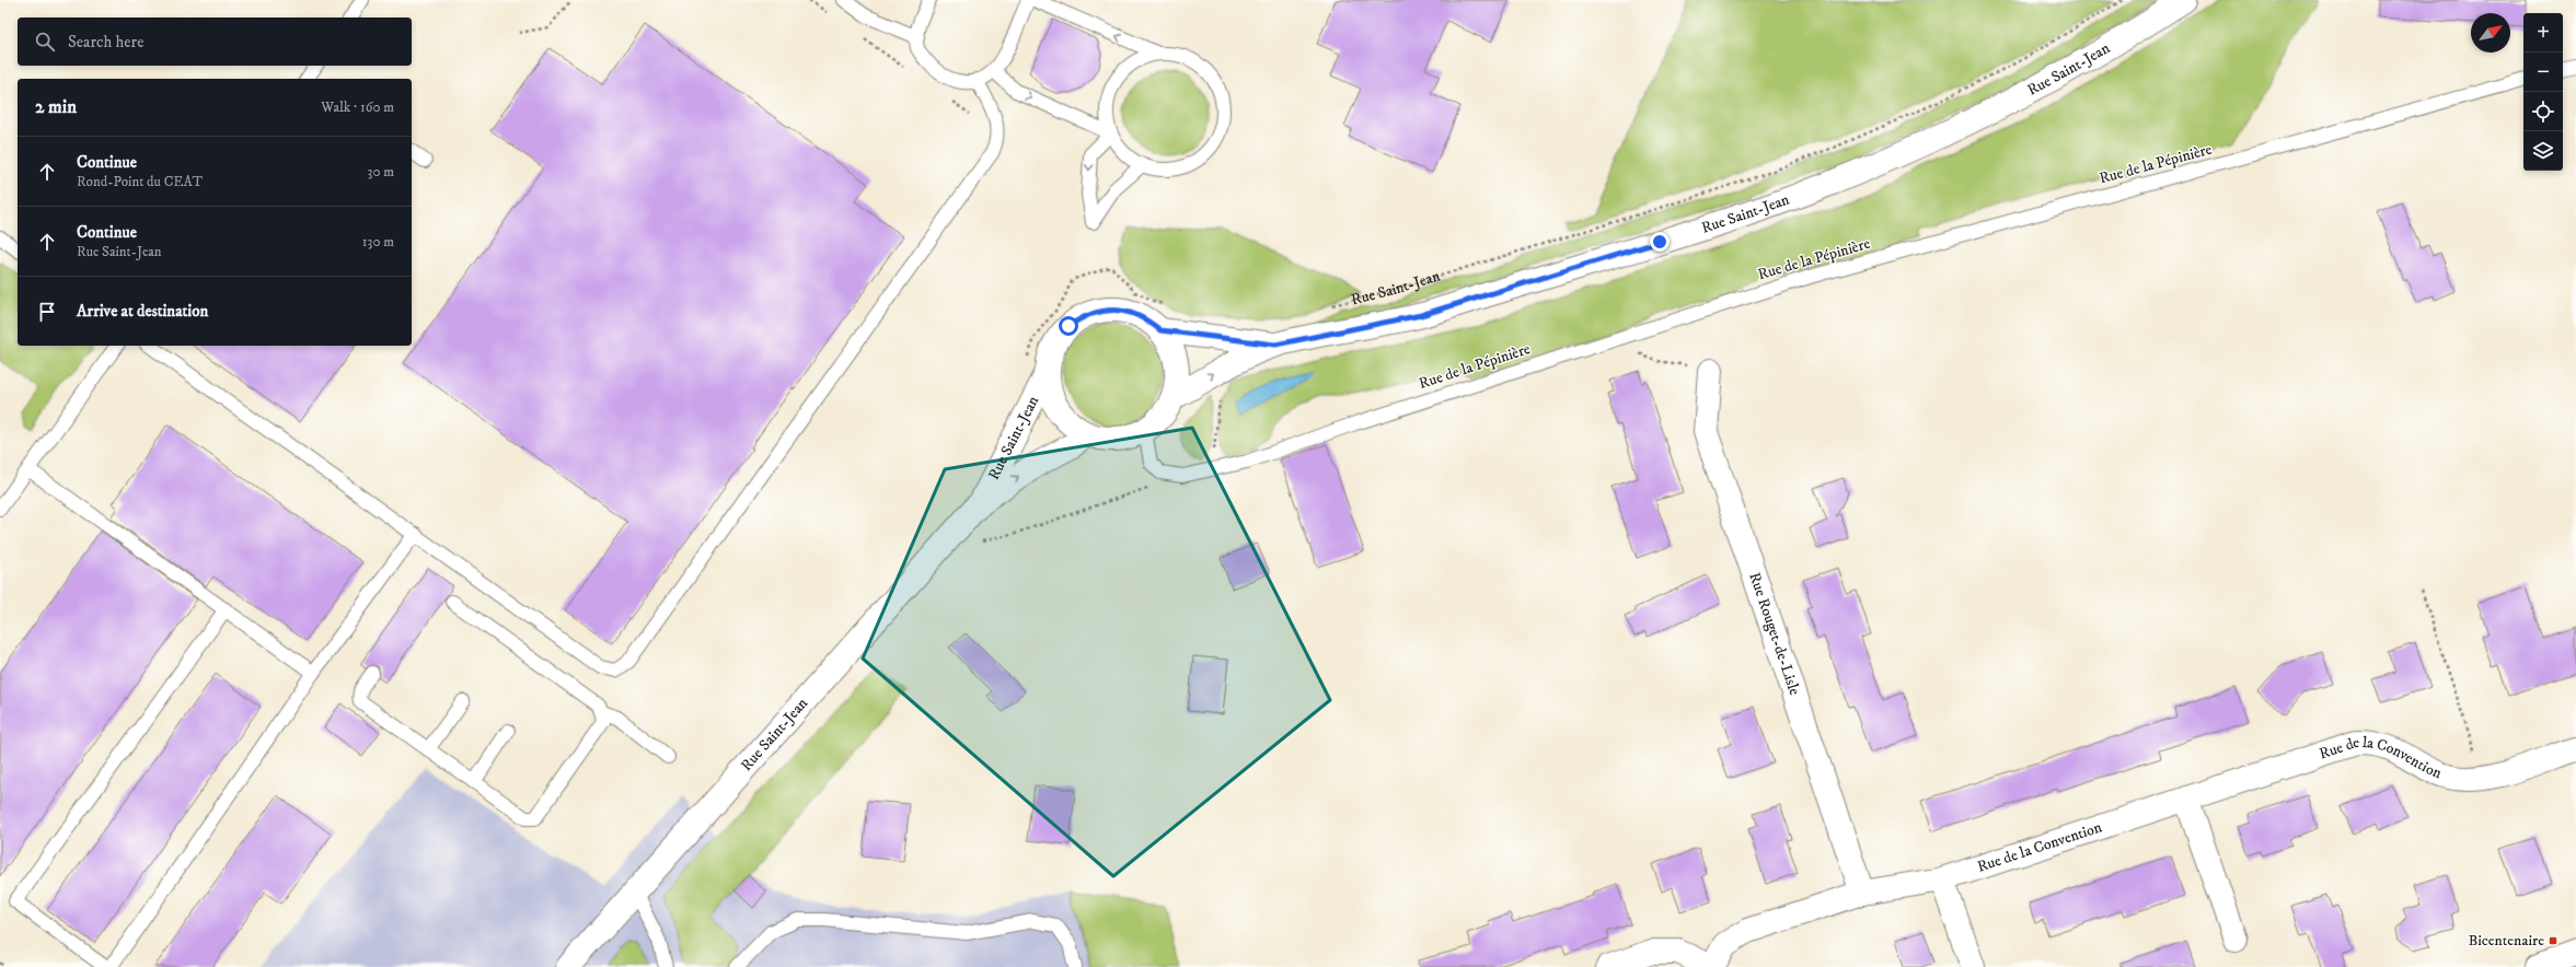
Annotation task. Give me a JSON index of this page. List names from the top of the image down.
{
  "streets": {
    "street": ["Rue Saint-Jean", "Rue Rouget-de-Lisle", "Rue de la Convention"],
    "lane": ["Rue de la Pépinière"]
  },
  "crossings": [
    ["Rue Saint-Jean", "Rue de la Pépinière"],
    ["Rue Rouget-de-Lisle", "Rue de la Convention"]
  ],
  "places": {
    "transit": ["Bicentenaire"]
  },
  "north": "top right",
  "page": {
    "map_buttons": ["+", "−"],
    "search": "Search here",
    "heading": ["2 min", "Walk · 160 m"],
    "list": [
      ["Continue", "Rond-Point du CEAT", "30 m"],
      ["Continue", "Rue Saint-Jean", "130 m"],
      "Arrive at destination"
    ]
  }
}
